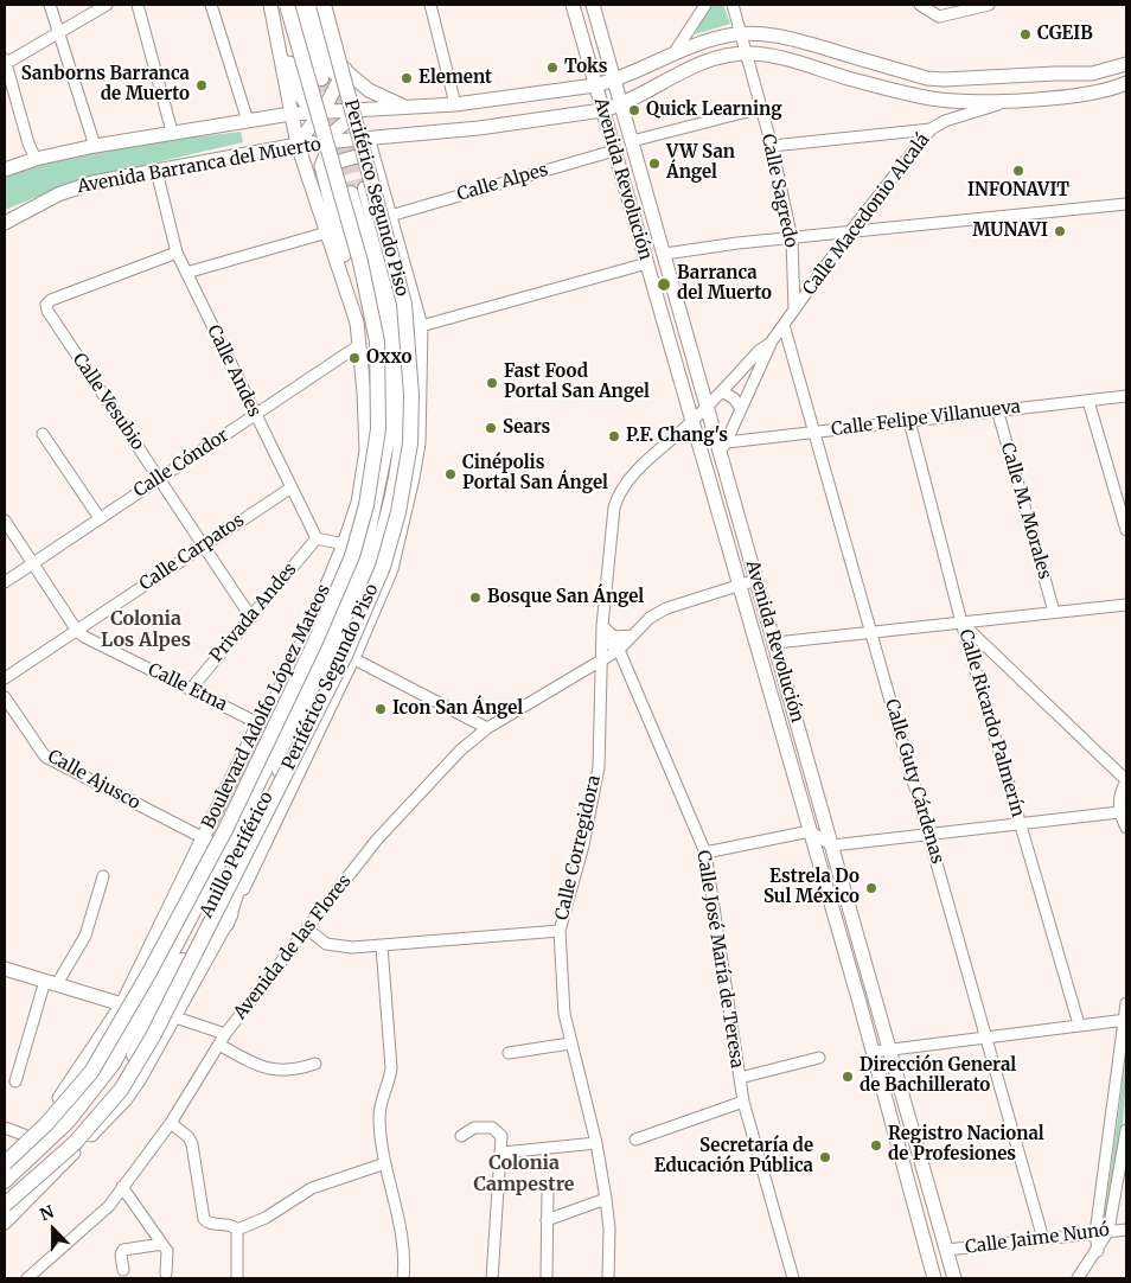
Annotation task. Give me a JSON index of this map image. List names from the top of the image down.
{
  "streets": {
    "highway": ["Periférico Segundo Piso", "Anillo Periférico"],
    "main road": ["Avenida Barranca del Muerto", "Avenida Revolución", "Boulevard Adolfo López Mateos"],
    "street": [
      "Calle Alpes",
      "Calle Sagredo",
      "Calle Macedonio Alcalá",
      "Calle Andes",
      "Calle Vesubio",
      "Calle Felipe Villanueva",
      "Calle Cóndor",
      "Calle M. Morales",
      "Calle Carpatos",
      "Privada Andes",
      "Calle Etna",
      "Calle Ricardo Palmerín",
      "Calle Ajusco",
      "Calle Guty Cárdenas",
      "Calle Corregidora",
      "Avenida de las Flores",
      "Calle José María de Teresa",
      "Calle Jaime Nunó"
    ]
  },
  "crossings": [
    ["Avenida Barranca del Muerto", "Avenida Revolución"],
    ["Avenida Barranca del Muerto", "Calle Sagredo"],
    ["Avenida Barranca del Muerto", "Calle Andes"],
    ["Avenida Barranca del Muerto", "Boulevard Adolfo López Mateos"],
    ["Avenida Revolución", "Calle Alpes"],
    ["Avenida Revolución", "Calle Macedonio Alcalá"],
    ["Avenida Revolución", "Calle Felipe Villanueva"],
    ["Avenida Revolución", "Calle Jaime Nunó"],
    ["Calle Sagredo", "Calle Macedonio Alcalá"],
    ["Periférico Segundo Piso", "Boulevard Adolfo López Mateos"],
    ["Calle Macedonio Alcalá", "Calle Felipe Villanueva"],
    ["Calle Macedonio Alcalá", "Calle Guty Cárdenas"],
    ["Calle Macedonio Alcalá", "Calle Corregidora"],
    ["Calle Andes", "Calle Vesubio"],
    ["Calle Andes", "Calle Cóndor"],
    ["Calle Andes", "Calle Carpatos"],
    ["Calle Andes", "Privada Andes"],
    ["Calle Vesubio", "Calle Cóndor"],
    ["Calle Vesubio", "Calle Carpatos"],
    ["Calle Vesubio", "Privada Andes"],
    ["Calle Felipe Villanueva", "Calle M. Morales"],
    ["Calle Felipe Villanueva", "Calle Ricardo Palmerín"],
    ["Calle Felipe Villanueva", "Calle Guty Cárdenas"],
    ["Calle Cóndor", "Calle Etna"],
    ["Calle Cóndor", "Boulevard Adolfo López Mateos"],
    ["Calle Carpatos", "Calle Etna"],
    ["Privada Andes", "Calle Etna"],
    ["Calle Etna", "Boulevard Adolfo López Mateos"],
    ["Boulevard Adolfo López Mateos", "Calle Ajusco"],
    ["Calle Guty Cárdenas", "Calle Jaime Nunó"],
    ["Calle Corregidora", "Avenida de las Flores"]
  ],
  "districts": ["Colonia Los Alpes", "Colonia Campestre"],
  "places": [
    "CGEIB",
    "Toks",
    "Element",
    "Sanborns Barranca de Muerto",
    "Quick Learning",
    "VW San Ángel",
    "INFONAVIT",
    "MUNAVI",
    "Barranca del Muerto",
    "Oxxo",
    "Fast Food Portal San Angel",
    "Sears",
    "P.F. Chang's",
    "Cinépolis Portal San Ángel",
    "Bosque San Ángel",
    "Icon San Ángel",
    "Estrela Do Sul México",
    "Dirección General de Bachillerato",
    "Registro Nacional de Profesiones",
    "Secretaría de Educación Pública"
  ],
  "north": "top"
}
